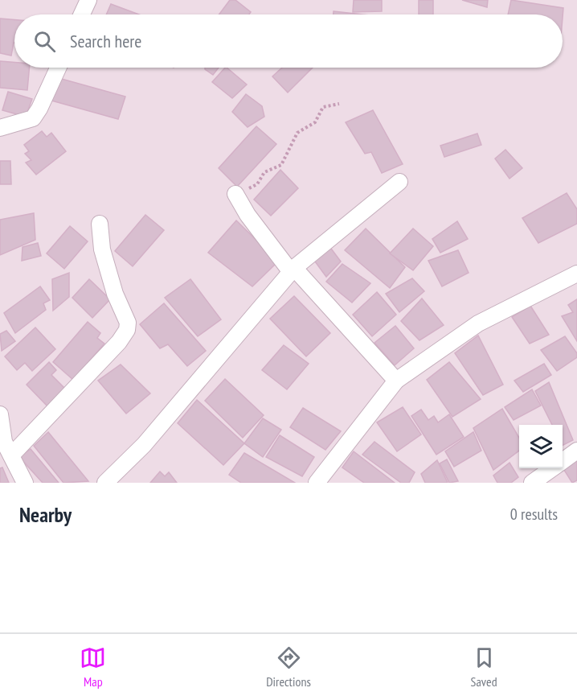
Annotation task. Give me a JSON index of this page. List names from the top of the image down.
{
  "page": {
    "search": "Search here",
    "heading": ["Nearby", "0 results"],
    "nav": ["Map", "Directions", "Saved"]
  }
}
